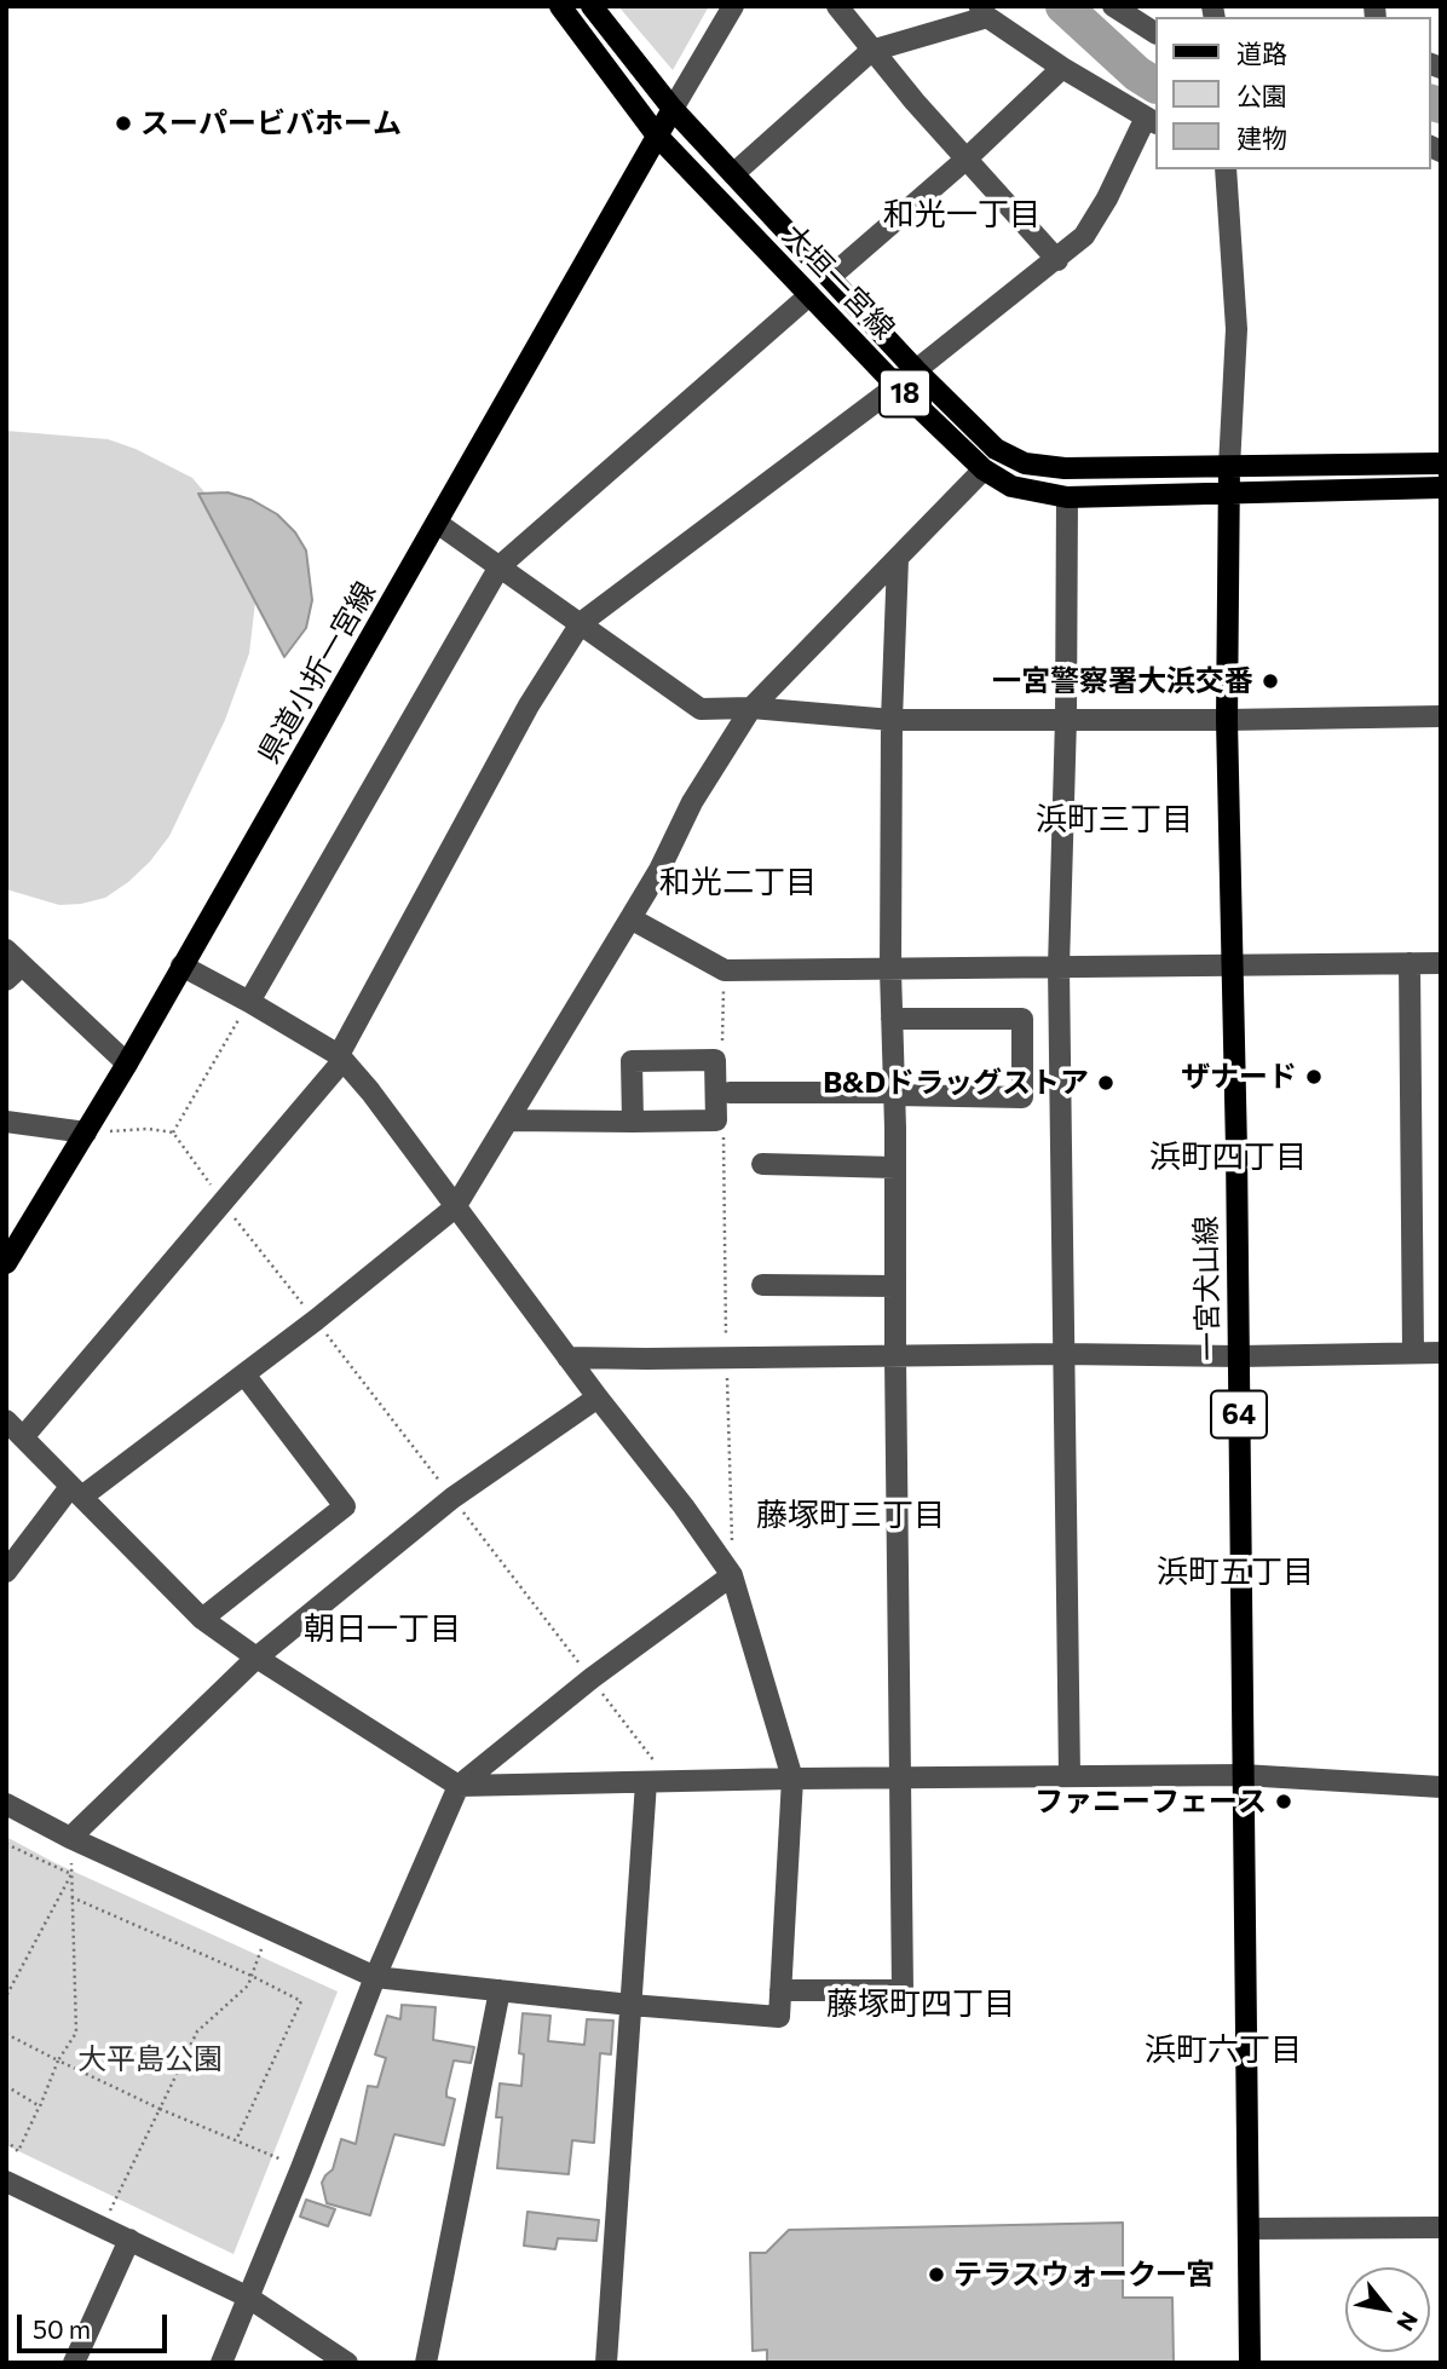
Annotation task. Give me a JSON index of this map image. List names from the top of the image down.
{
  "streets": {
    "main road": [
      "大垣一宮線",
      "18",
      "県道小折一宮線",
      "一宮犬山線",
      "64"
    ]
  },
  "crossings": [
    ["大垣一宮線", "県道小折一宮線"],
    ["大垣一宮線", "一宮犬山線"]
  ],
  "districts": [
    "和光一丁目",
    "浜町三丁目",
    "和光二丁目",
    "浜町四丁目",
    "藤塚町三丁目",
    "浜町五丁目",
    "朝日一丁目",
    "藤塚町四丁目",
    "浜町六丁目"
  ],
  "parks": ["大平島公園"],
  "places": [
    "スーパービバホーム",
    "一宮警察署大浜交番",
    "ザナード",
    "B&Dドラッグストア",
    "ファニーフェース",
    "テラスウォーク一宮"
  ],
  "legend": ["道路", "公園", "建物"],
  "scale_bar": "50 m",
  "north": "bottom right"
}
